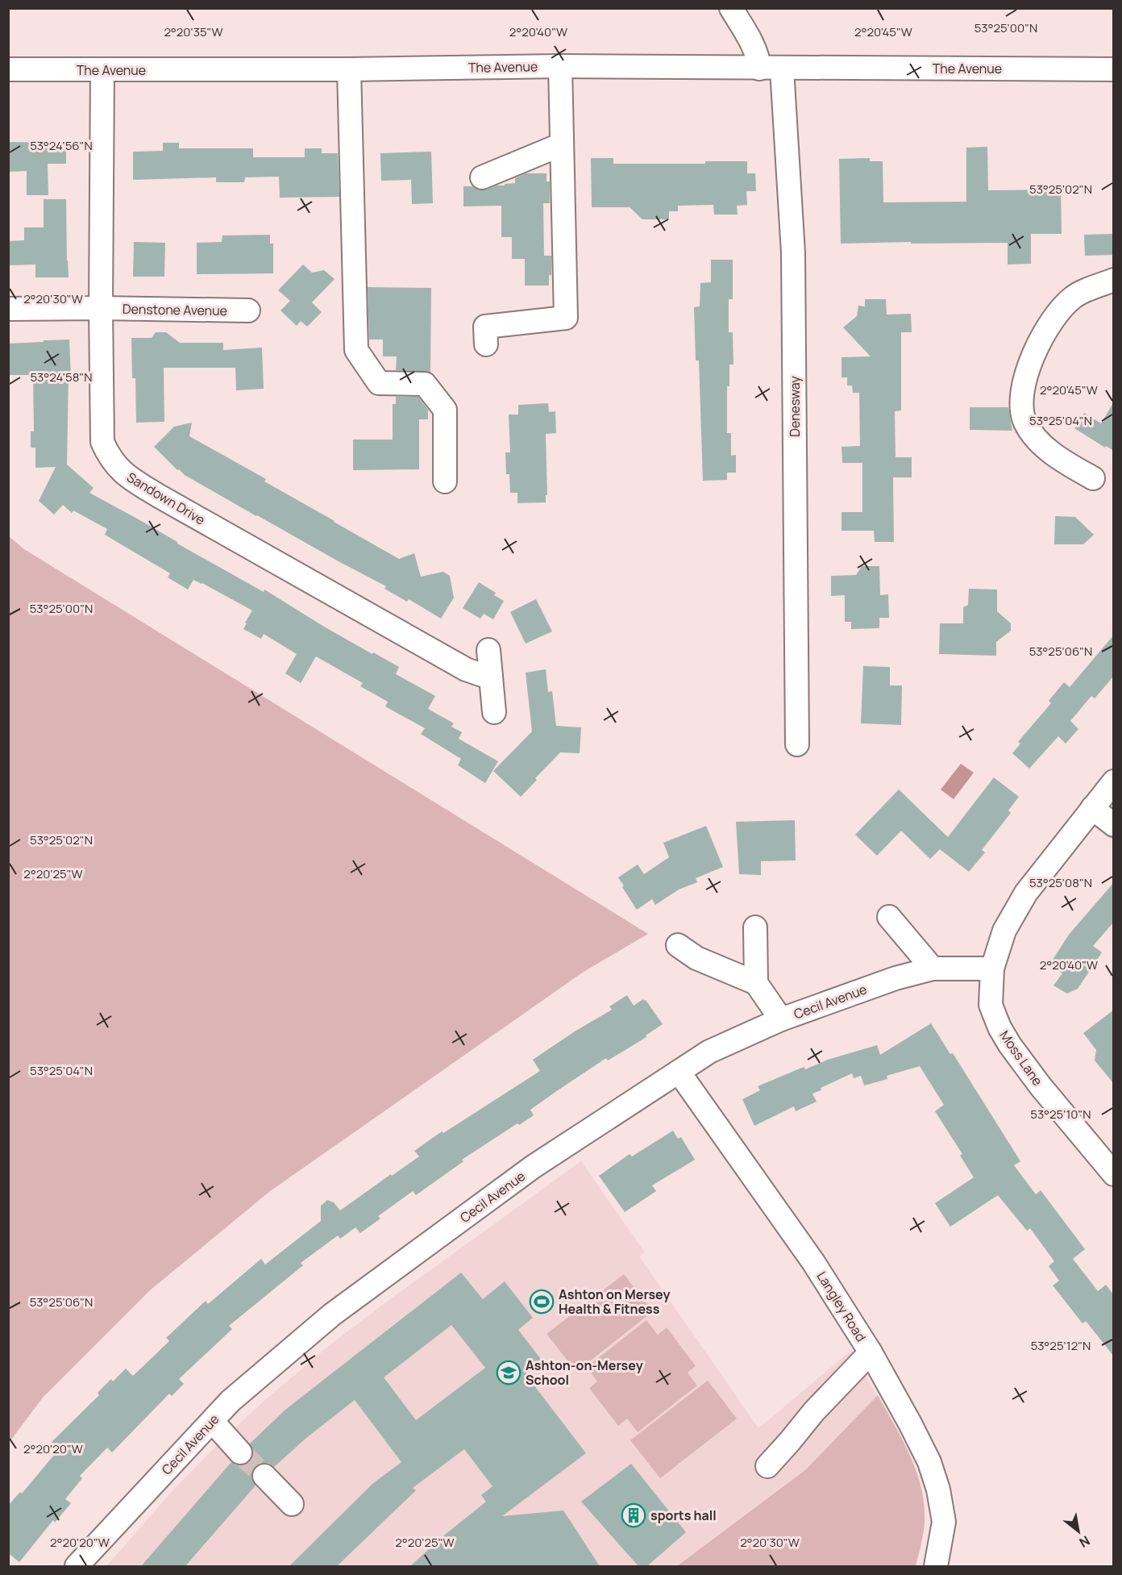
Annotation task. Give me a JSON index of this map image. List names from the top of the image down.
{
  "streets": {
    "street": [
      "The Avenue",
      "Denstone Avenue",
      "Denesway",
      "Sandown Drive",
      "Cecil Avenue",
      "Moss Lane",
      "Langley Road"
    ]
  },
  "crossings": [
    ["The Avenue", "Denesway"],
    ["The Avenue", "Sandown Drive"],
    ["Denstone Avenue", "Sandown Drive"],
    ["Cecil Avenue", "Moss Lane"],
    ["Cecil Avenue", "Langley Road"]
  ],
  "places": {
    "sports": ["Ashton on Mersey Health & Fitness"],
    "school or university": ["Ashton-on-Mersey School"],
    "building": ["sports hall"]
  },
  "north": "bottom right",
  "coordinates": [
    "53°25'00\"N",
    "2°20'40\"W",
    "2°20'45\"W",
    "2°20'35\"W",
    "53°24'56\"N",
    "53°25'02\"N",
    "2°20'30\"W",
    "53°24'58\"N",
    "53°25'04\"N",
    "53°25'06\"N",
    "2°20'25\"W",
    "53°25'08\"N",
    "53°25'10\"N",
    "53°25'12\"N",
    "2°20'20\"W"
  ]
}
